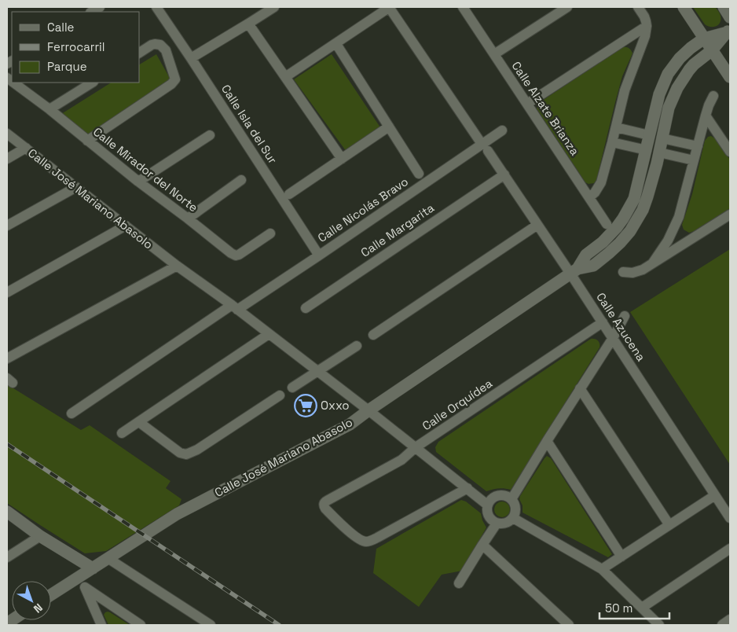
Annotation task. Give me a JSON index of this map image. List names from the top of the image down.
{
  "streets": {
    "street": [
      "Calle Alzate Brianza",
      "Calle Isla del Sur",
      "Calle Mirador del Norte",
      "Calle José Mariano Abasolo",
      "Calle Nicolás Bravo",
      "Calle Margarita",
      "Calle Azucena",
      "Calle Orquídea"
    ]
  },
  "crossings": [
    ["Calle Isla del Sur", "Calle Nicolás Bravo"],
    ["Calle José Mariano Abasolo", "Calle Nicolás Bravo"],
    ["Calle José Mariano Abasolo", "Calle Azucena"],
    ["Calle José Mariano Abasolo", "Calle Orquídea"],
    ["Calle Nicolás Bravo", "Calle Azucena"],
    ["Calle Margarita", "Calle Azucena"],
    ["Calle Azucena", "Calle Orquídea"]
  ],
  "places": {
    "supermarket": ["Oxxo"]
  },
  "legend": ["Calle", "Ferrocarril", "Parque"],
  "scale_bar": "50 m",
  "north": "bottom right"
}
